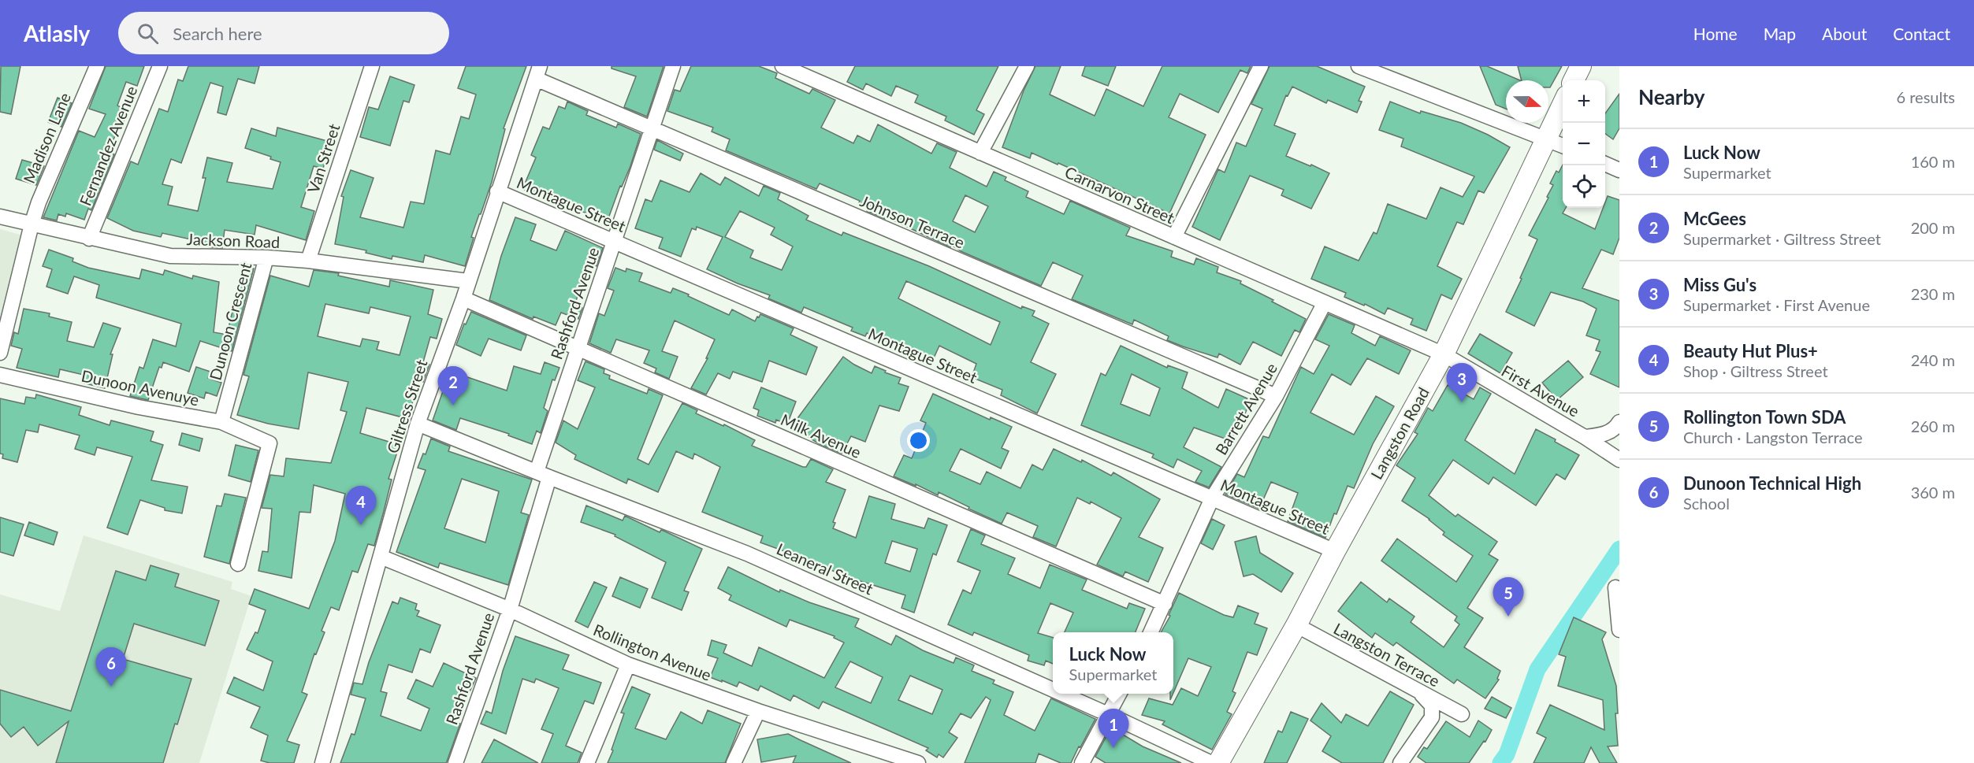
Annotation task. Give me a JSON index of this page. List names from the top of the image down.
{
  "streets": {
    "street": [
      "Madison Lane",
      "Fernandez Avenue",
      "Van Street",
      "Carnarvon Street",
      "Montague Street",
      "Johnson Terrace",
      "Jackson Road",
      "Rashford Avenue",
      "Dunoon Crescent",
      "Dunoon Avenuye",
      "First Avenue",
      "Giltress Street",
      "Barrett Avenue",
      "Langston Road",
      "Milk Avenue",
      "Leaneral Street",
      "Rollington Avenue",
      "Langston Terrace"
    ]
  },
  "crossings": [
    ["Madison Lane", "Jackson Road"],
    ["Fernandez Avenue", "Jackson Road"],
    ["Van Street", "Jackson Road"],
    ["Carnarvon Street", "First Avenue"],
    ["Carnarvon Street", "Barrett Avenue"],
    ["Carnarvon Street", "Langston Road"],
    ["Montague Street", "Rashford Avenue"],
    ["Montague Street", "Giltress Street"],
    ["Montague Street", "Barrett Avenue"],
    ["Montague Street", "Langston Road"],
    ["Johnson Terrace", "Rashford Avenue"],
    ["Johnson Terrace", "Giltress Street"],
    ["Johnson Terrace", "Barrett Avenue"],
    ["Jackson Road", "Dunoon Crescent"],
    ["Jackson Road", "Giltress Street"],
    ["Rashford Avenue", "Milk Avenue"],
    ["Rashford Avenue", "Leaneral Street"],
    ["Rashford Avenue", "Rollington Avenue"],
    ["Dunoon Crescent", "Dunoon Avenuye"],
    ["First Avenue", "Langston Road"],
    ["Giltress Street", "Milk Avenue"],
    ["Giltress Street", "Leaneral Street"],
    ["Giltress Street", "Rollington Avenue"],
    ["Barrett Avenue", "Milk Avenue"],
    ["Langston Road", "Langston Terrace"]
  ],
  "north": "right",
  "page": {
    "header": "Atlasly",
    "search": "Search here",
    "nav": [
      "Home",
      "Map",
      "About",
      "Contact"
    ],
    "heading": ["Nearby", "6 results"],
    "map_buttons": ["+", "−"],
    "list": [
      {
        "mark": "1",
        "name": "Luck Now",
        "note": "Supermarket",
        "value": "160 m"
      },
      {
        "mark": "2",
        "name": "McGees",
        "note": "Supermarket · Giltress Street",
        "value": "200 m"
      },
      {
        "mark": "3",
        "name": "Miss Gu's",
        "note": "Supermarket · First Avenue",
        "value": "230 m"
      },
      {
        "mark": "4",
        "name": "Beauty Hut Plus+",
        "note": "Shop · Giltress Street",
        "value": "240 m"
      },
      {
        "mark": "5",
        "name": "Rollington Town SDA",
        "note": "Church · Langston Terrace",
        "value": "260 m"
      },
      {
        "mark": "6",
        "name": "Dunoon Technical High",
        "note": "School",
        "value": "360 m"
      }
    ],
    "pins": [
      "3",
      "2",
      "4",
      "5",
      "6",
      "1"
    ],
    "popup": ["Luck Now", "Supermarket"]
  }
}
